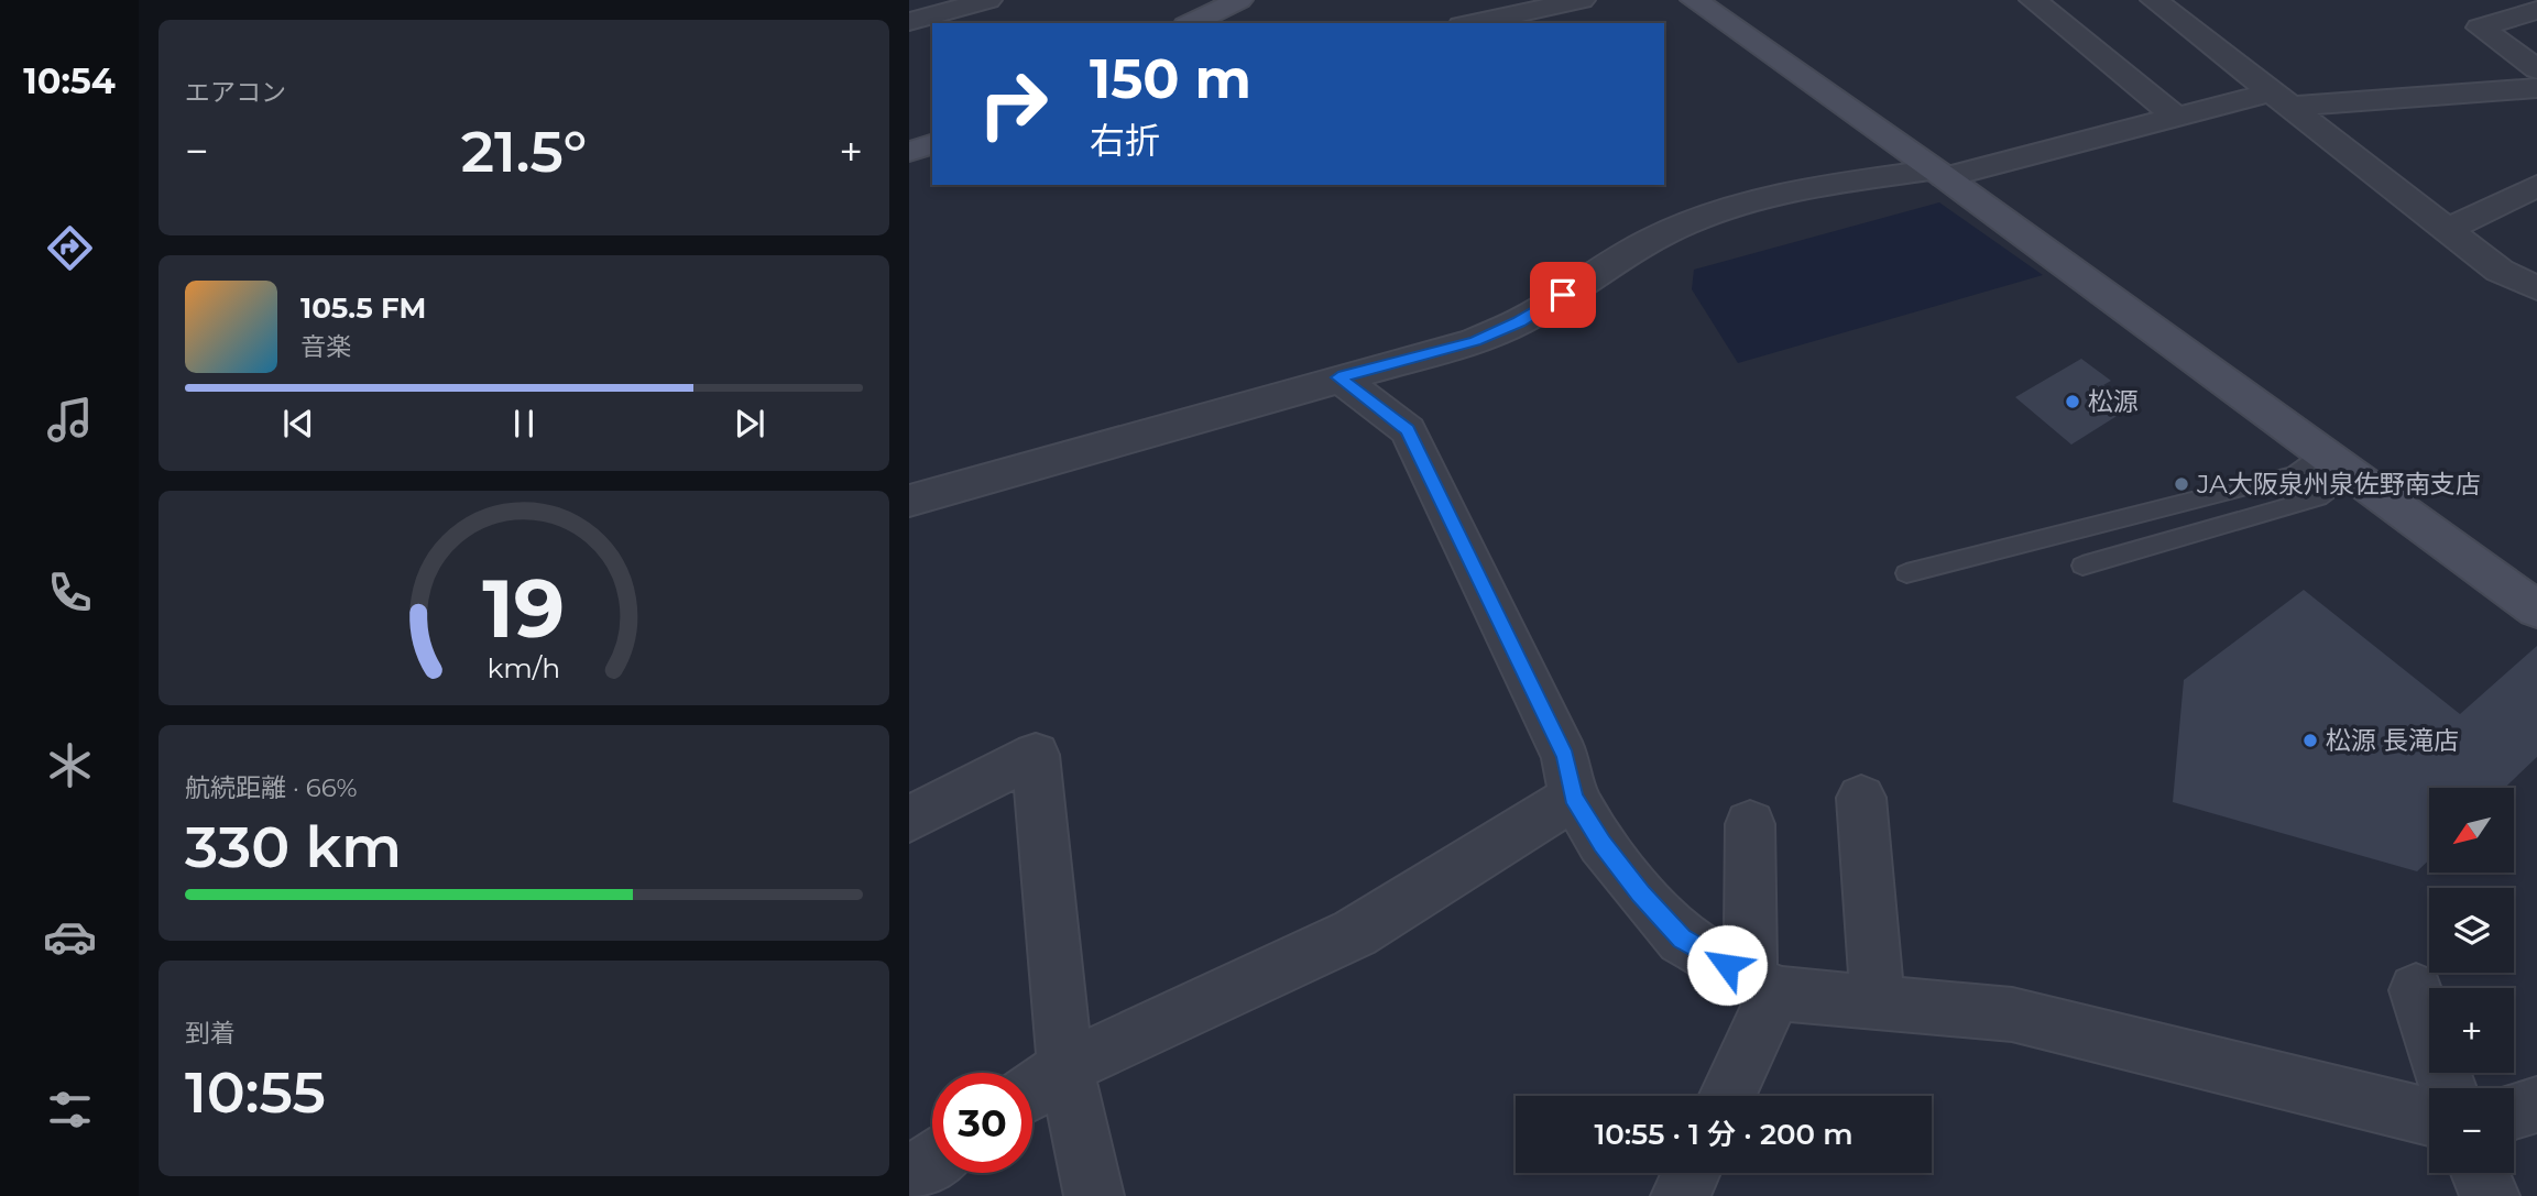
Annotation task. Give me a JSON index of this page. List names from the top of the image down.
{
  "places": ["松源", "JA大阪泉州泉佐野南支店", "松源 長滝店"],
  "north": "bottom left",
  "page": {
    "tabs": "10:54",
    "tile": [
      "エアコン",
      ["航続距離 · 66%", "330 km"],
      ["到着", "10:55"]
    ],
    "turn": ["150 m", "右折"],
    "heat": ["−", "21.5°", "+"],
    "song": ["105.5 FM", "音楽"],
    "map_buttons": ["+", "−"],
    "limit": "30",
    "trip": "10:55 · 1 分 · 200 m",
    "gauge": ["19", "km/h"]
  }
}
